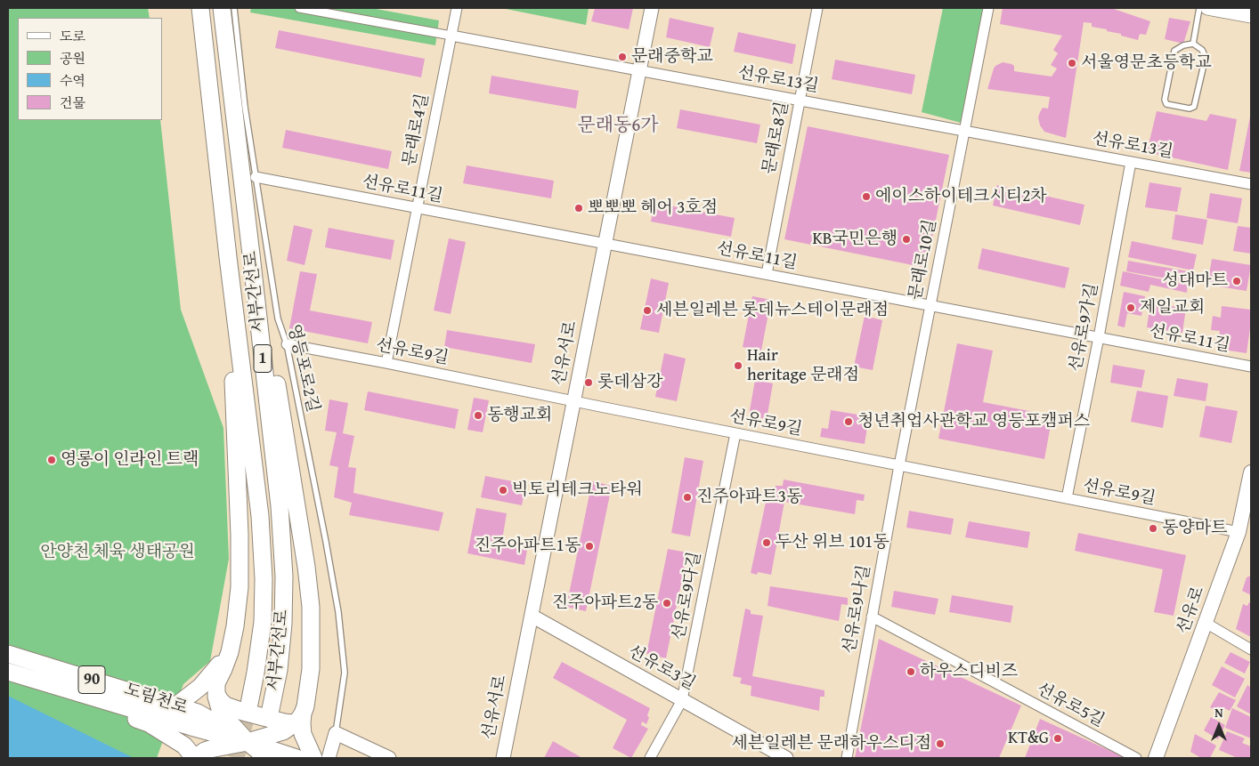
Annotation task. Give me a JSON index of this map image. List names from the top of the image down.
{
  "streets": {
    "main road": [
      "서부간선로",
      "1",
      "선유로",
      "90",
      "도림천로"
    ],
    "street": [
      "선유로13길",
      "문래로4길",
      "문래로8길",
      "선유로11길",
      "문래로10길",
      "선유로9가길",
      "선유로9길",
      "선유서로",
      "선유로9다길",
      "선유로9나길",
      "선유로3길",
      "선유로5길"
    ],
    "lane": ["영등포로2길"]
  },
  "crossings": [
    ["선유로13길", "문래로4길"],
    ["선유로13길", "문래로8길"],
    ["선유로13길", "문래로10길"],
    ["선유로13길", "선유로9가길"],
    ["선유로13길", "선유서로"],
    ["문래로4길", "선유로11길"],
    ["문래로4길", "선유로9길"],
    ["문래로8길", "선유로11길"],
    ["선유로11길", "문래로10길"],
    ["선유로11길", "선유로9가길"],
    ["선유로11길", "선유서로"],
    ["선유로11길", "영등포로2길"],
    ["문래로10길", "선유로9길"],
    ["문래로10길", "선유로9나길"],
    ["서부간선로", "1"],
    ["선유로9가길", "선유로9길"],
    ["선유로9길", "선유서로"],
    ["선유로9길", "영등포로2길"],
    ["선유로9길", "선유로9다길"],
    ["선유로9길", "선유로9나길"],
    ["선유로9길", "선유로"],
    ["선유서로", "선유로3길"],
    ["선유로9다길", "선유로3길"],
    ["선유로9나길", "선유로5길"]
  ],
  "districts": ["문래동6가"],
  "parks": ["안양천 체육 생태공원"],
  "places": [
    "문래중학교",
    "서울영문초등학교",
    "에이스하이테크시티2차",
    "뽀뽀뽀 헤어 3호점",
    "KB국민은행",
    "성대마트",
    "제일교회",
    "세븐일레븐 롯데뉴스테이문래점",
    "Hair heritage 문래점",
    "롯데삼강",
    "동행교회",
    "청년취업사관학교 영등포캠퍼스",
    "영롱이 인라인 트랙",
    "빅토리테크노타워",
    "진주아파트3동",
    "동양마트",
    "두산 위브 101동",
    "진주아파트1동",
    "진주아파트2동",
    "하우스디비즈",
    "KT&G",
    "세븐일레븐 문래하우스디점"
  ],
  "legend": [
    "도로",
    "공원",
    "수역",
    "건물"
  ],
  "north": "top"
}
